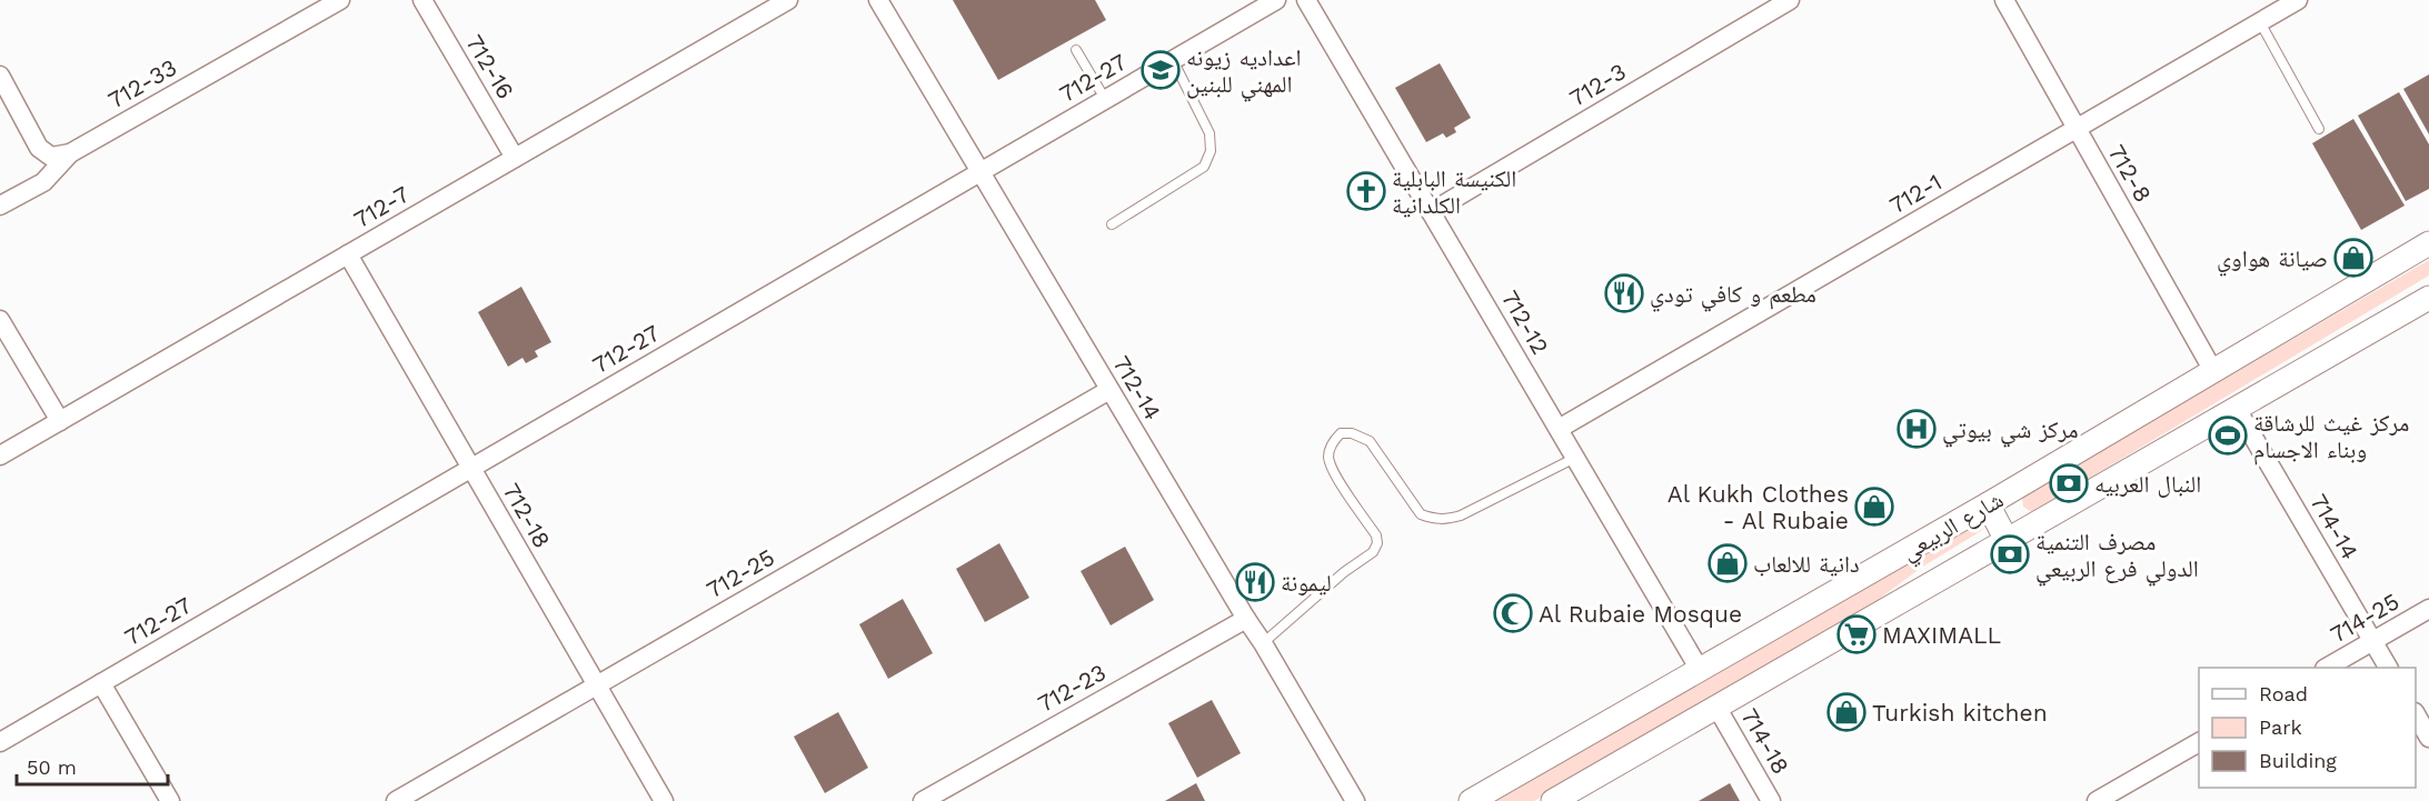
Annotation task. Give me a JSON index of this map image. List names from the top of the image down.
{
  "streets": {
    "street": [
      "712-16",
      "712-27",
      "712-33",
      "712-3",
      "712-8",
      "712-1",
      "712-7",
      "712-12",
      "712-14",
      "712-18",
      "شارع الربيعي",
      "714-14",
      "712-25",
      "714-25",
      "712-23",
      "714-18"
    ]
  },
  "crossings": [
    ["712-16", "712-7"],
    ["712-27", "712-14"],
    ["712-27", "712-18"],
    ["712-3", "712-12"],
    ["712-8", "712-1"],
    ["712-8", "شارع الربيعي"],
    ["712-1", "712-12"],
    ["712-7", "712-18"],
    ["712-12", "شارع الربيعي"],
    ["712-14", "712-25"],
    ["712-14", "712-23"],
    ["712-18", "712-25"],
    ["شارع الربيعي", "714-14"],
    ["شارع الربيعي", "714-18"],
    ["714-14", "714-25"]
  ],
  "places": {
    "school or university": ["اعداديه زيونه المهني للبنين"],
    "church": ["الكنيسة البابلية الكلدانية"],
    "shop": [
      "صيانة هواوي",
      "Al Kukh Clothes - Al Rubaie",
      "دانية للالعاب",
      "Turkish kitchen"
    ],
    "restaurant": ["مطعم و كافي تودي", "ليمونة"],
    "hospital": ["مركز شي بيوتي"],
    "sports": ["مركز غيث للرشاقة وبناء الاجسام"],
    "bank": ["النبال العربيه", "مصرف التنمية الدولي فرع الربيعي"],
    "mosque": ["Al Rubaie Mosque"],
    "supermarket": ["MAXIMALL"]
  },
  "legend": ["Road", "Park", "Building"],
  "scale_bar": "50 m"
}
